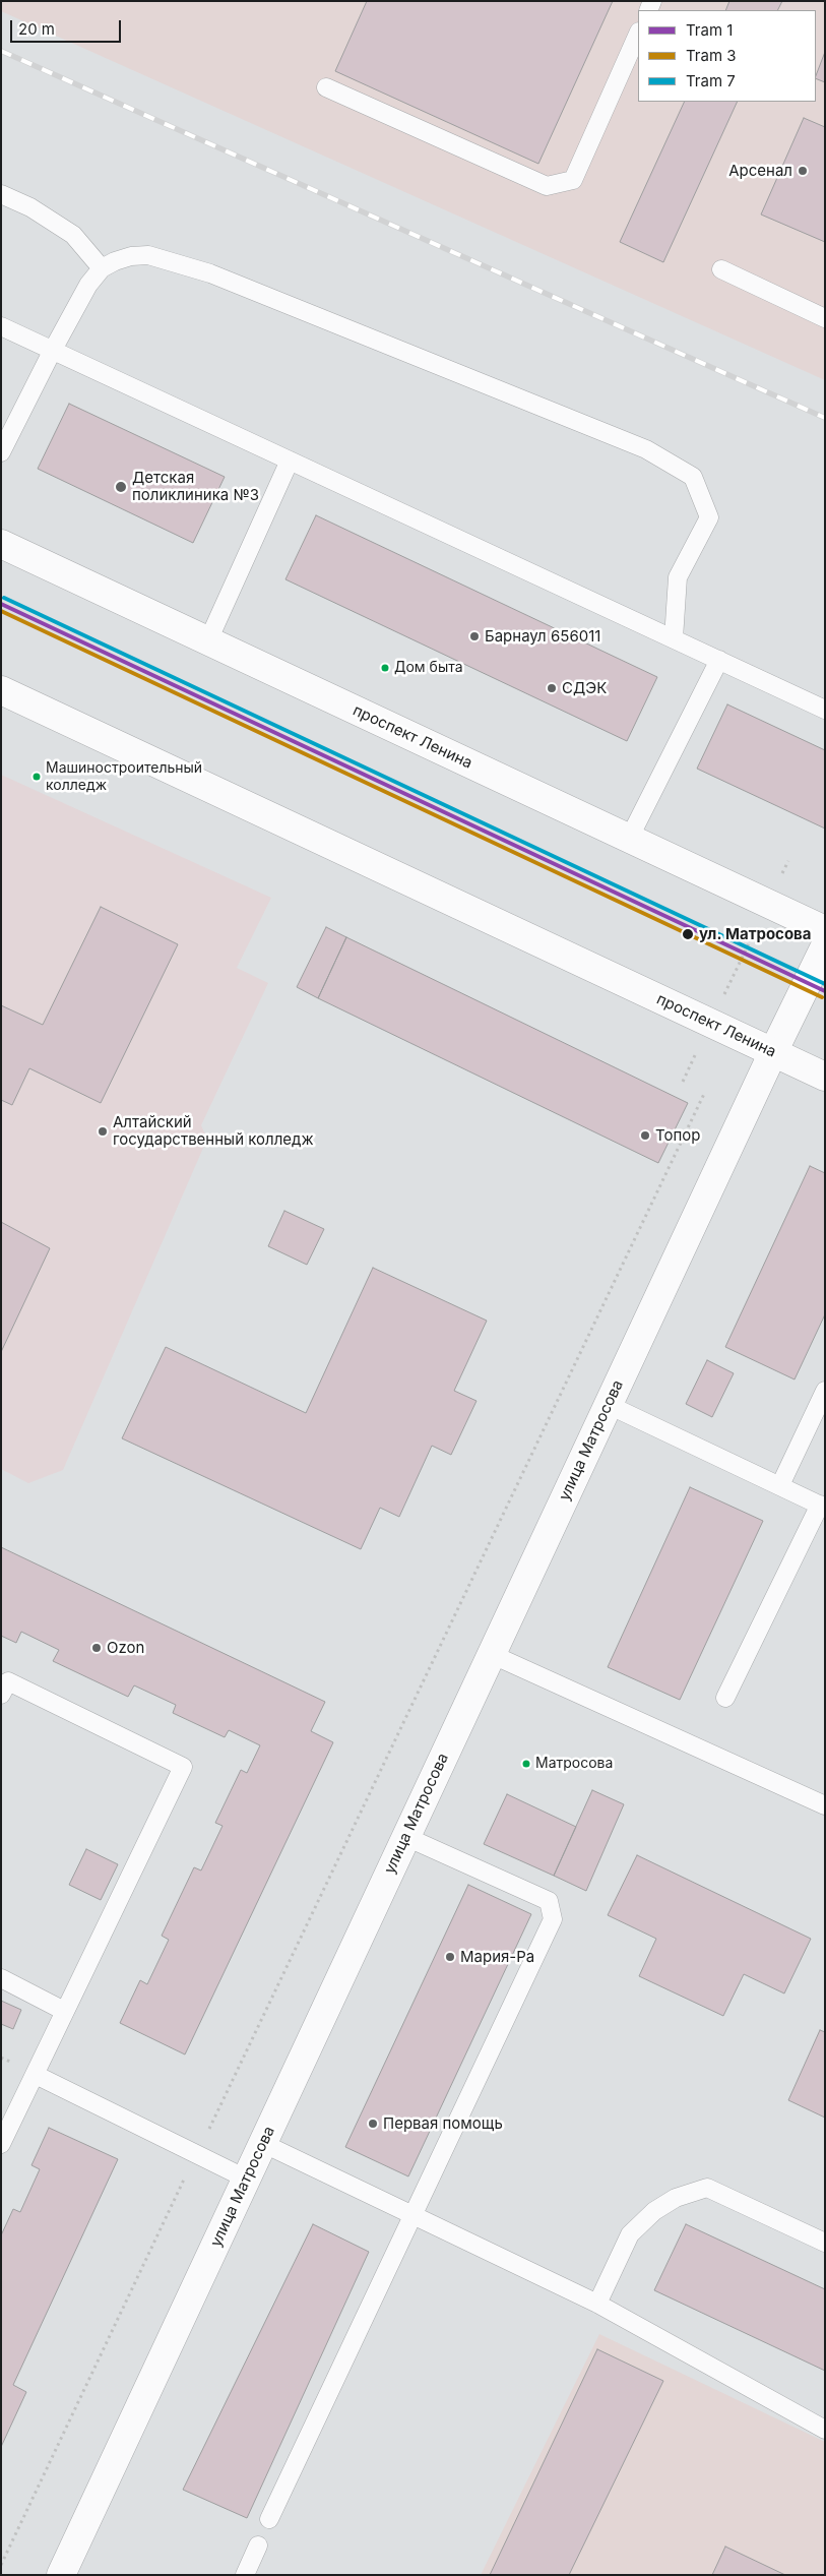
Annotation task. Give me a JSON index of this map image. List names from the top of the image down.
{
  "streets": {
    "main road": ["проспект Ленина", "улица Матросова"]
  },
  "crossings": [
    ["проспект Ленина", "улица Матросова"]
  ],
  "places": [
    "Арсенал",
    "Детская поликлиника №3",
    "Барнаул 656011",
    "Дом быта",
    "СДЭК",
    "Машиностроительный колледж",
    "ул. Матросова",
    "Алтайский государственный колледж",
    "Топор",
    "Ozon",
    "Матросова",
    "Мария-Ра",
    "Первая помощь"
  ],
  "lines": ["tram line 7", "tram line 1", "tram line 3"],
  "legend": ["Tram 1", "Tram 3", "Tram 7"],
  "scale_bar": "20 m"
}
